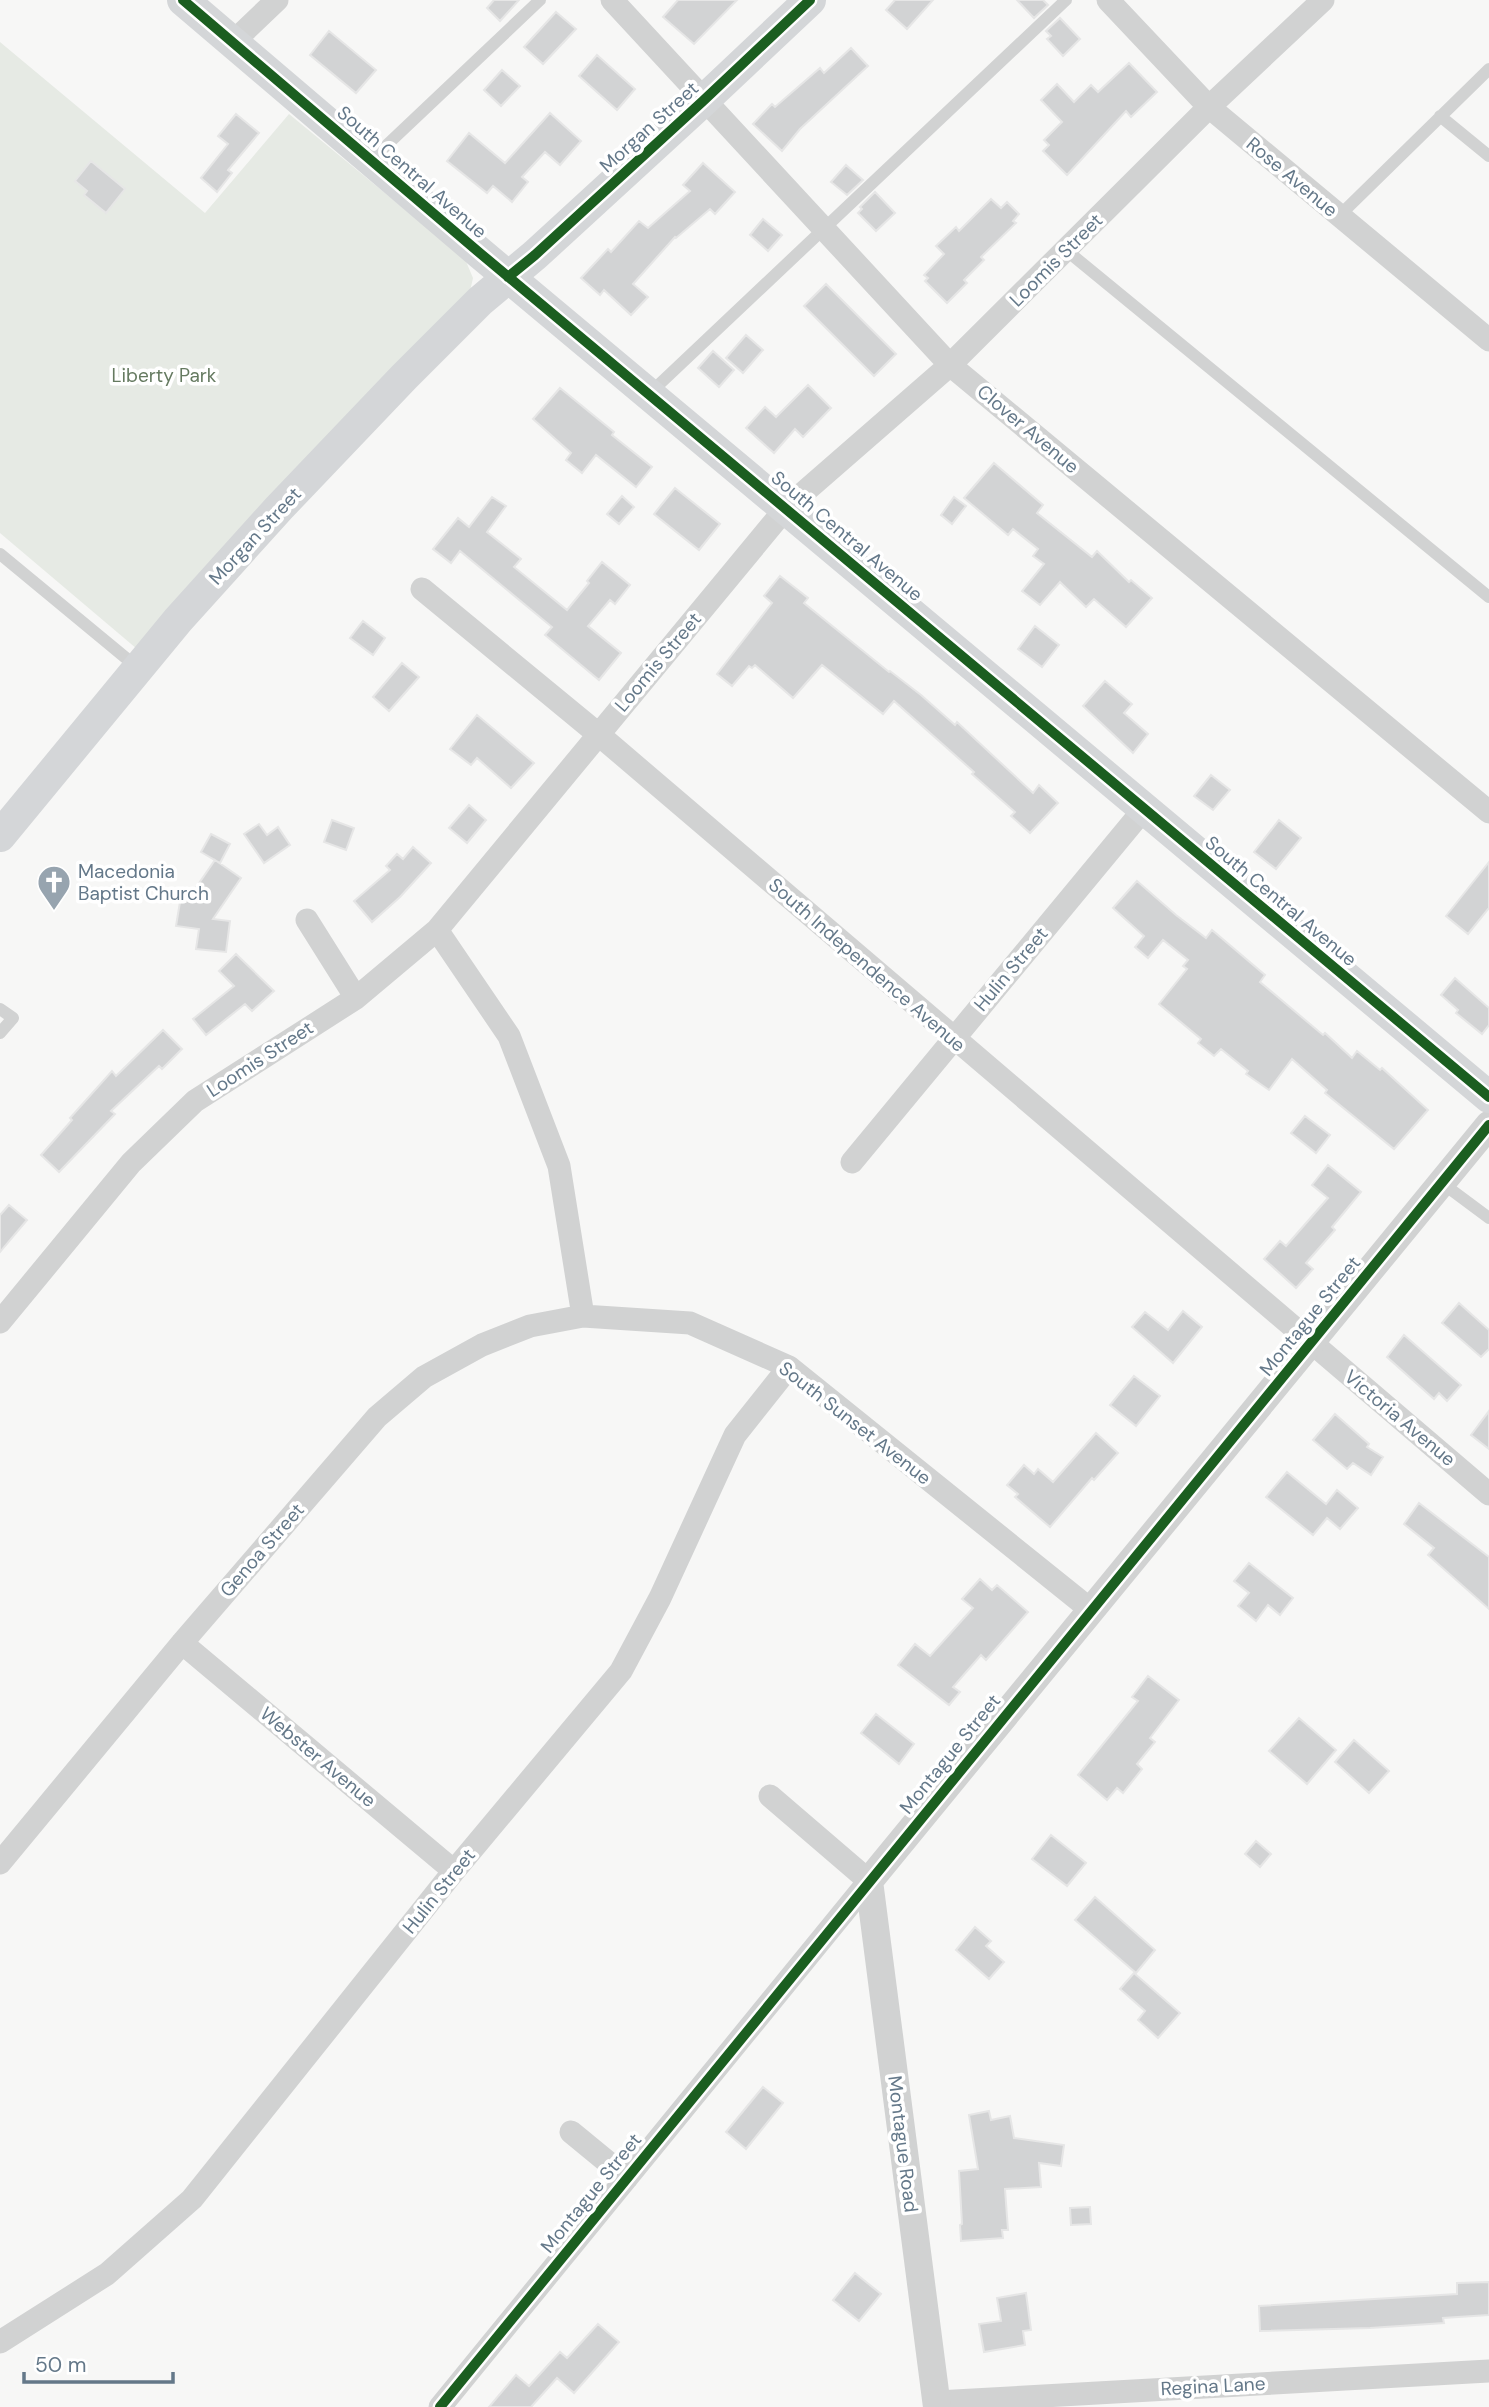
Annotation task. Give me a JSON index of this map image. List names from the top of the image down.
{
  "streets": {
    "main road": ["Morgan Street", "South Central Avenue"],
    "street": [
      "Rose Avenue",
      "Loomis Street",
      "Clover Avenue",
      "South Independence Avenue",
      "Hulin Street",
      "Montague Street",
      "Victoria Avenue",
      "South Sunset Avenue",
      "Genoa Street",
      "Webster Avenue",
      "Montague Road",
      "Regina Lane"
    ]
  },
  "crossings": [
    ["Morgan Street", "South Central Avenue"],
    ["Morgan Street", "Clover Avenue"],
    ["South Central Avenue", "Loomis Street"],
    ["South Central Avenue", "Hulin Street"],
    ["Rose Avenue", "Loomis Street"],
    ["Loomis Street", "Clover Avenue"],
    ["Loomis Street", "South Independence Avenue"],
    ["South Independence Avenue", "Hulin Street"],
    ["South Independence Avenue", "Montague Street"],
    ["South Independence Avenue", "Victoria Avenue"],
    ["Hulin Street", "South Sunset Avenue"],
    ["Hulin Street", "Webster Avenue"],
    ["Montague Street", "Victoria Avenue"],
    ["Montague Street", "South Sunset Avenue"],
    ["Montague Street", "Montague Road"],
    ["South Sunset Avenue", "Genoa Street"],
    ["Genoa Street", "Webster Avenue"],
    ["Montague Road", "Regina Lane"]
  ],
  "parks": ["Liberty Park"],
  "places": {
    "church": ["Macedonia Baptist Church"]
  },
  "scale_bar": "50 m"
}
